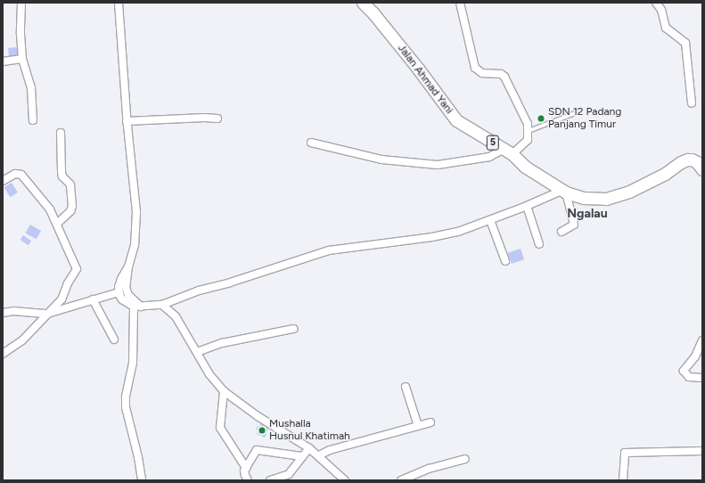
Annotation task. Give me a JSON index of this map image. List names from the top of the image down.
{
  "streets": {
    "highway": ["Jalan Ahmad Yani", "5"]
  },
  "districts": ["Ngalau"],
  "places": ["SDN 12 Padang Panjang Timur", "Mushalla Husnul Khatimah"]
}
